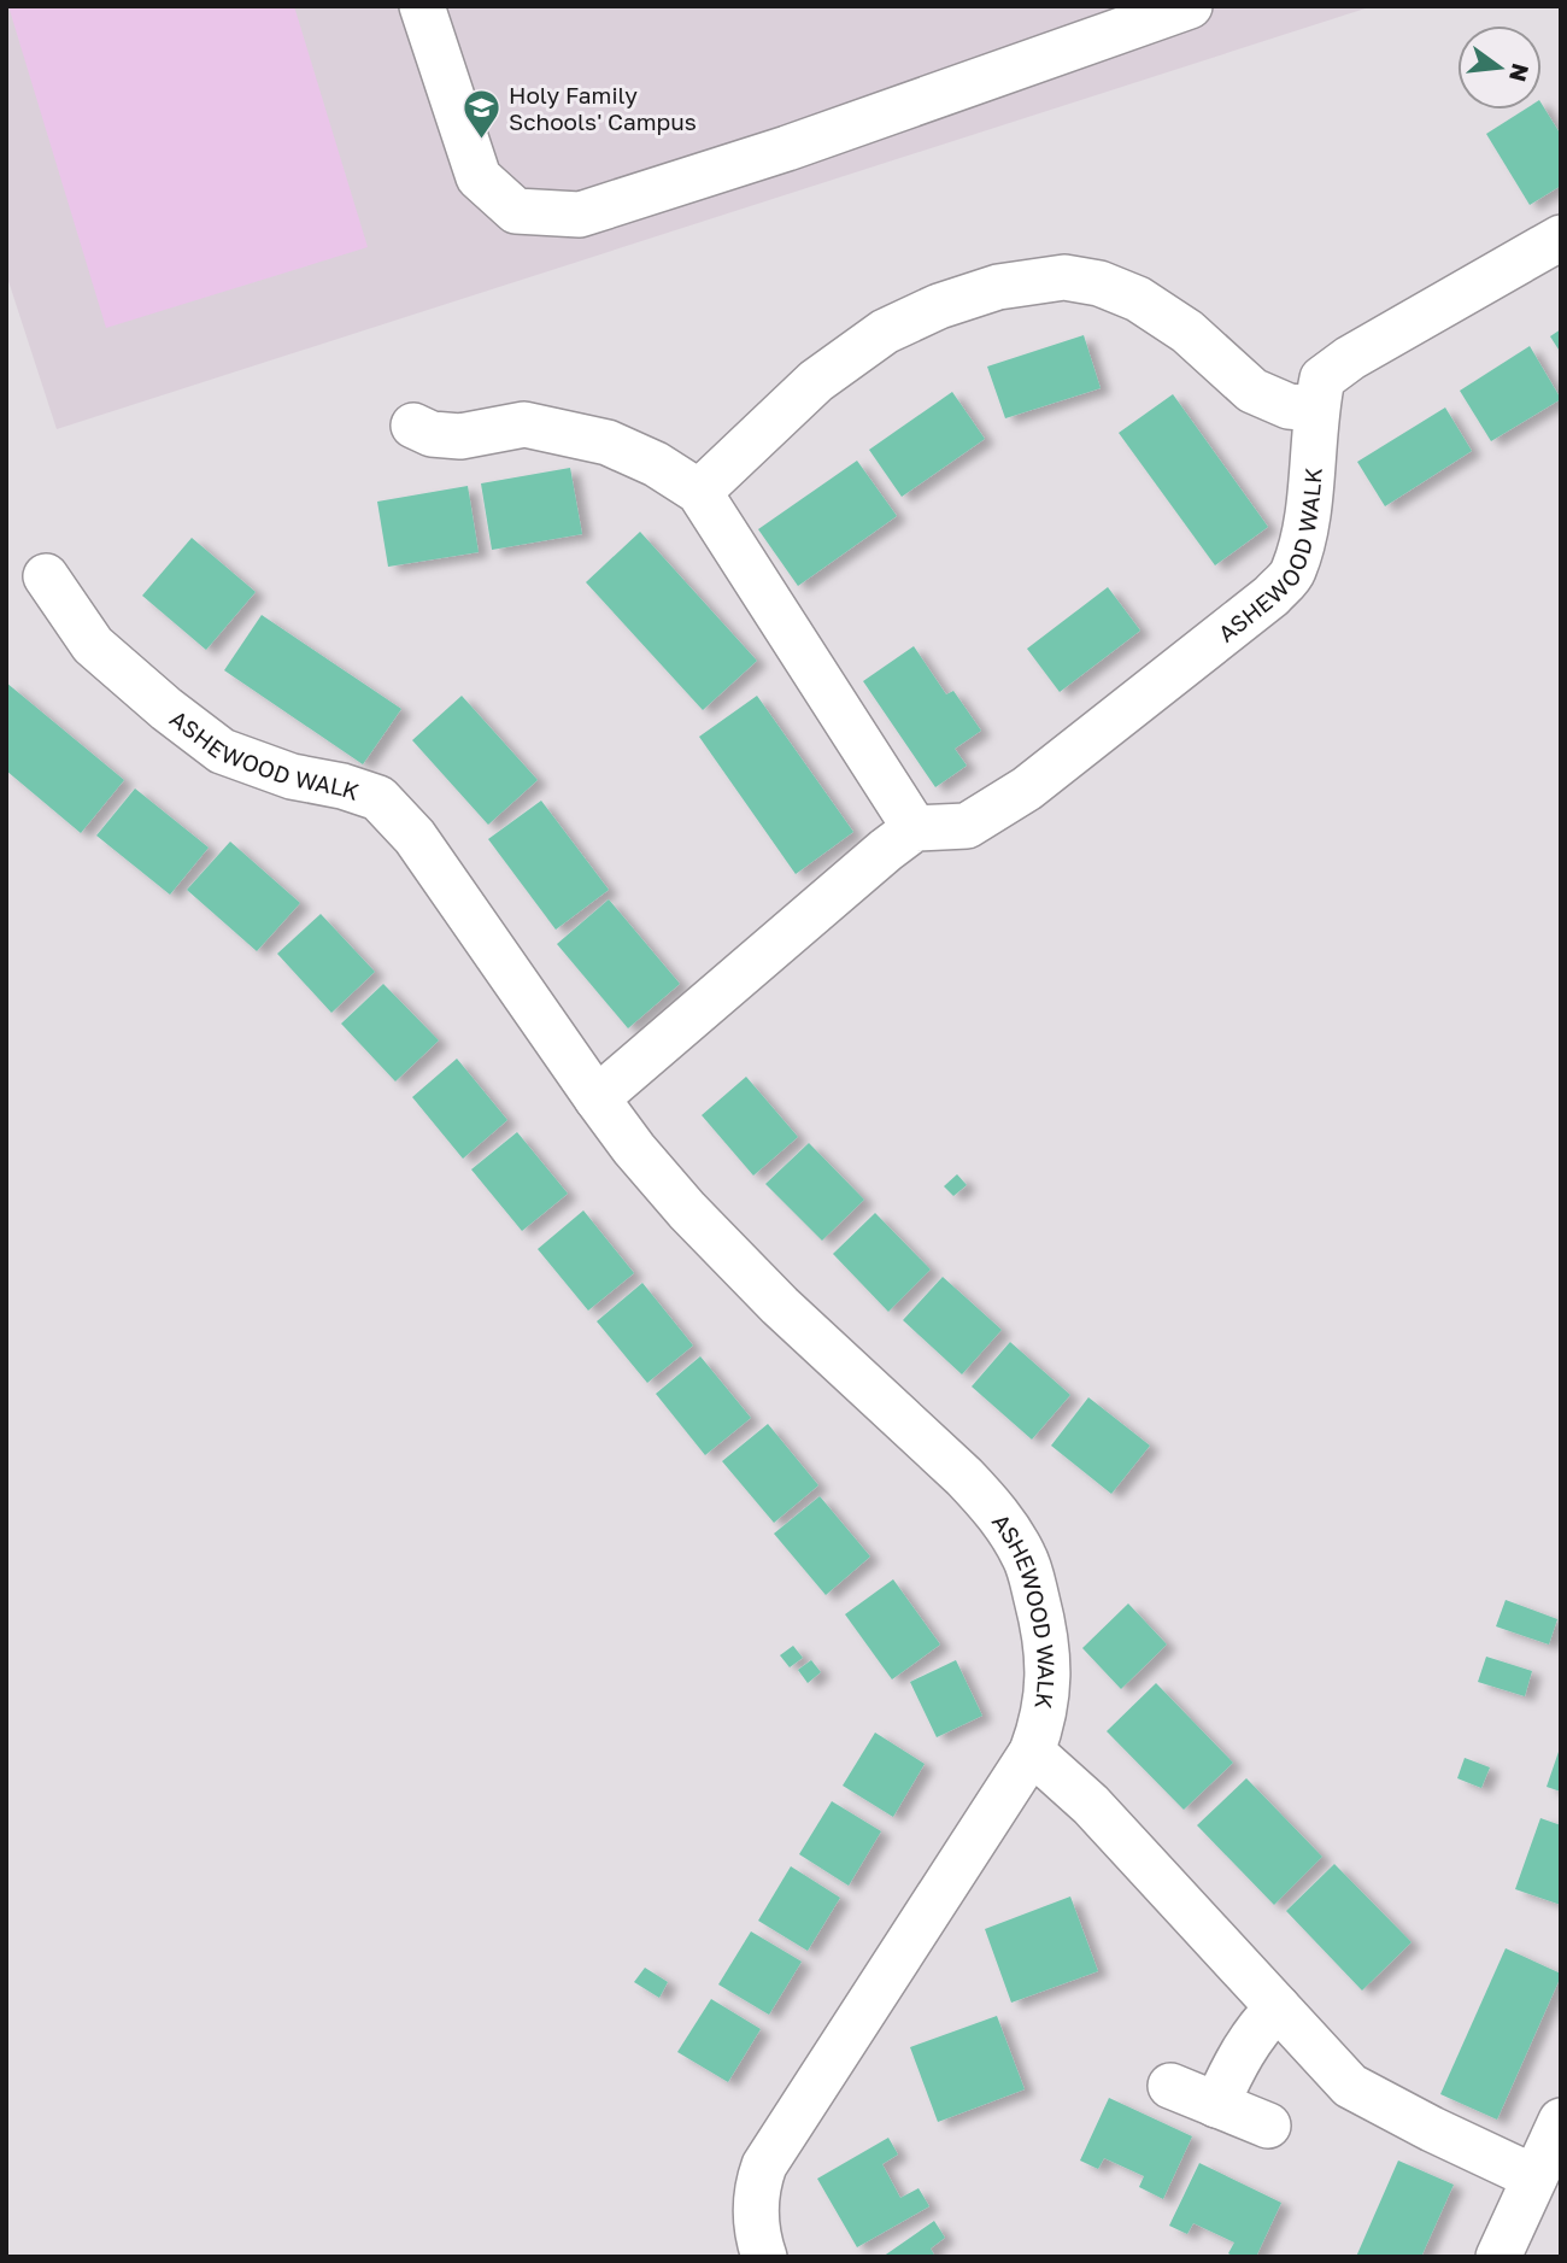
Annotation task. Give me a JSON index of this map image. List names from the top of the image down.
{
  "streets": {
    "street": ["ASHEWOOD WALK"]
  },
  "places": {
    "school or university": ["Holy Family Schools' Campus"]
  },
  "north": "right"
}
